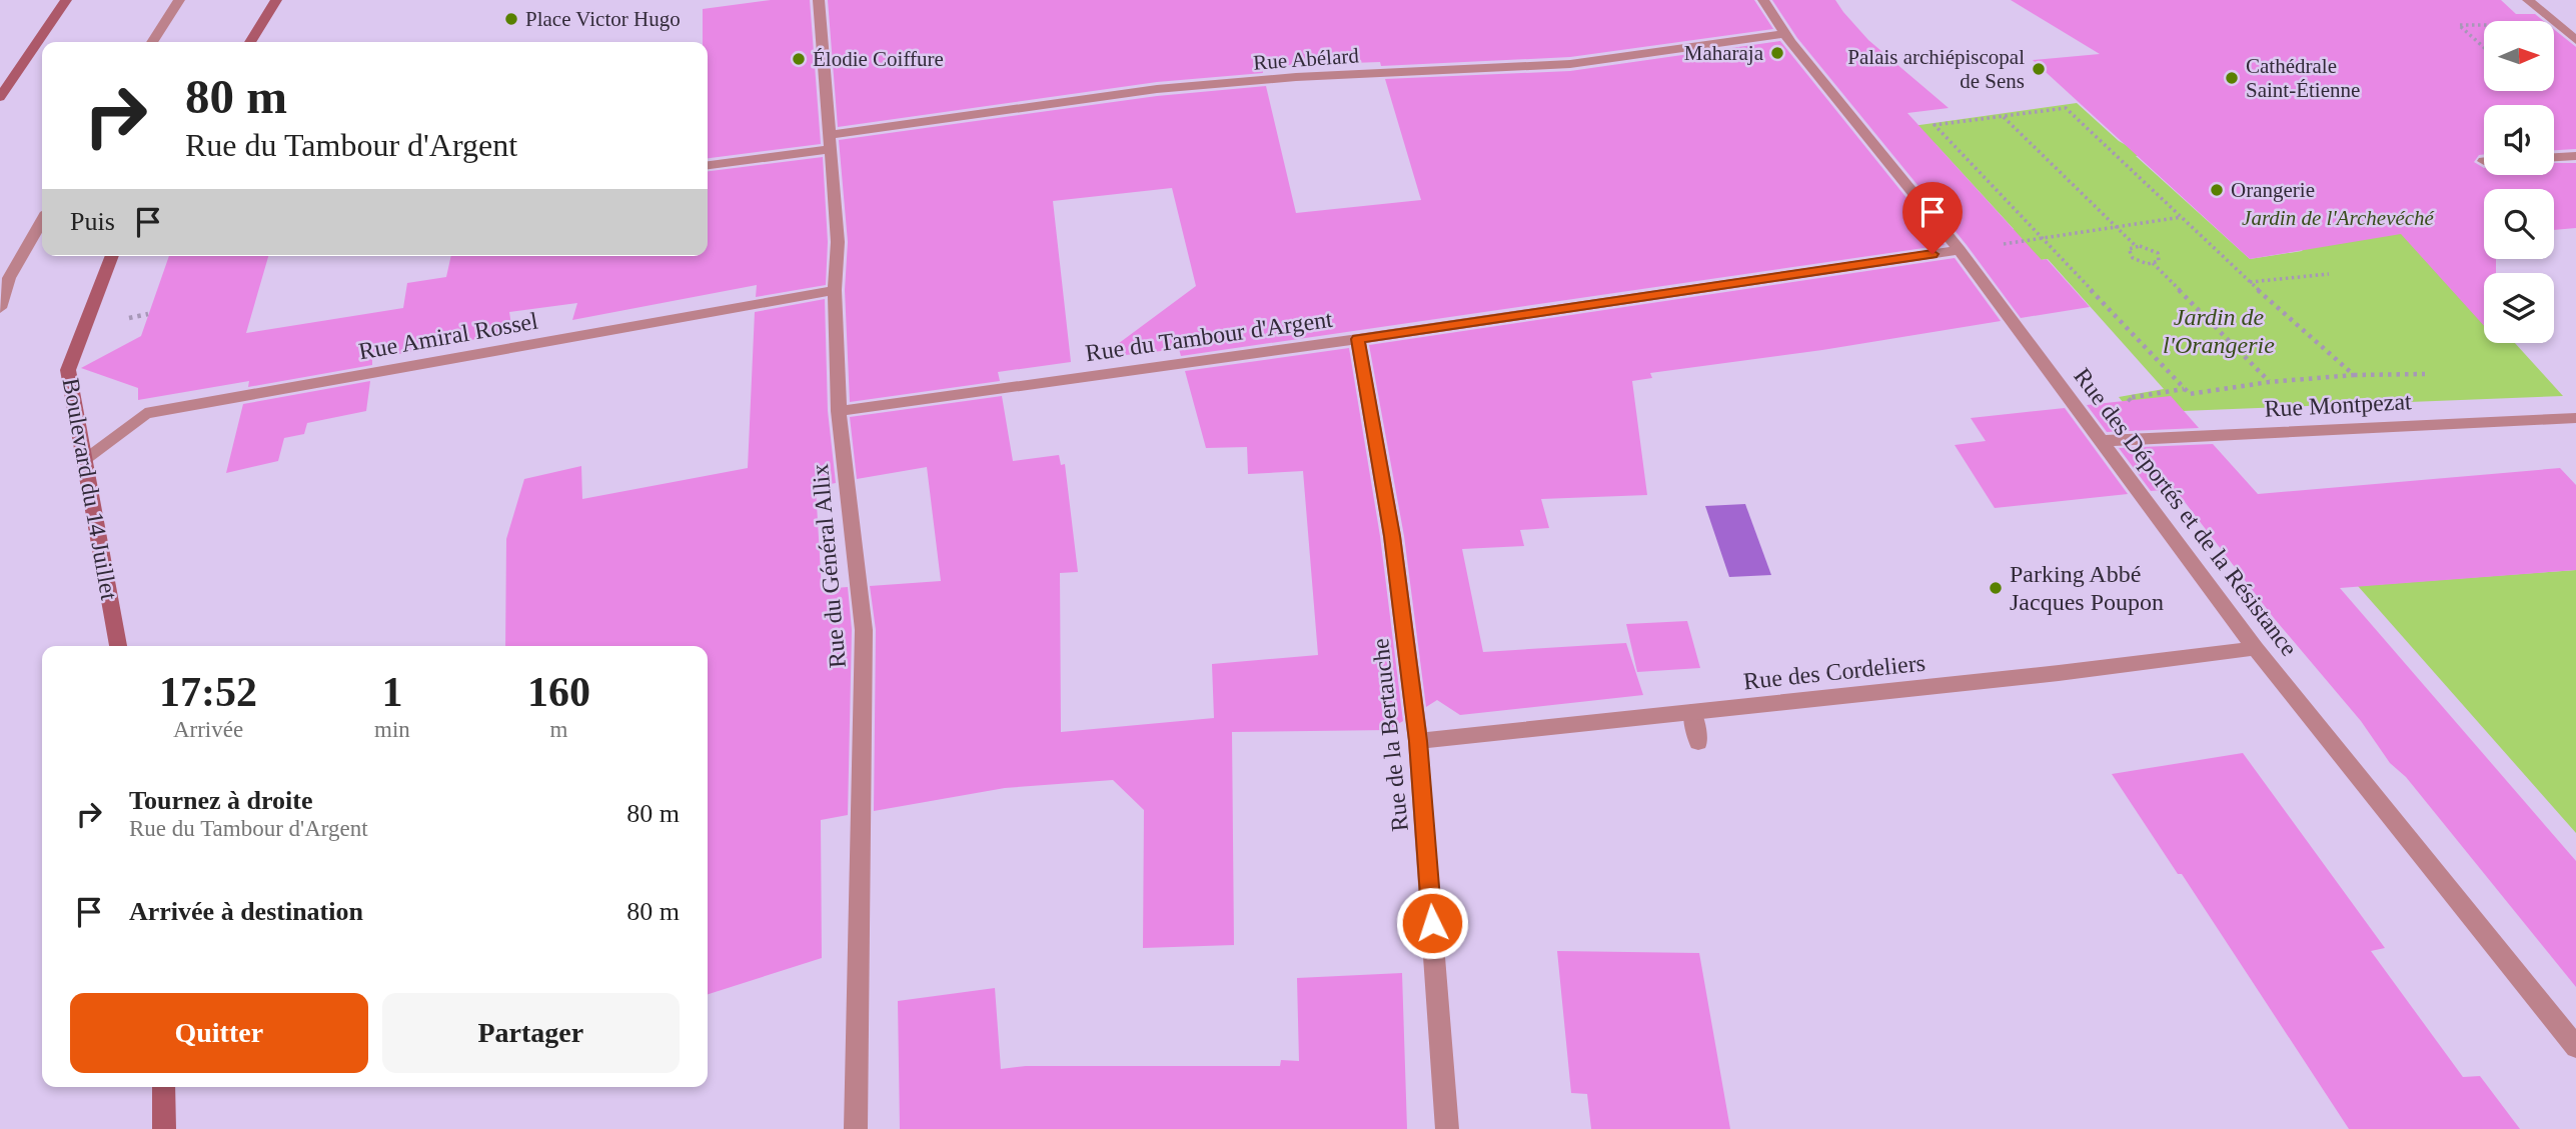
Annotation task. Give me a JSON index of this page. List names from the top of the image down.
{
  "streets": {
    "main road": ["Boulevard du 14 Juillet"],
    "street": [
      "Rue Abélard",
      "Rue Amiral Rossel",
      "Rue du Tambour d'Argent",
      "Rue Montpezat",
      "Rue des Déportés et de la Résistance",
      "Rue du Général Allix",
      "Rue des Cordeliers",
      "Rue de la Bertauche"
    ]
  },
  "crossings": [
    ["Rue Abélard", "Rue des Déportés et de la Résistance"],
    ["Rue Abélard", "Rue du Général Allix"],
    ["Rue Amiral Rossel", "Boulevard du 14 Juillet"],
    ["Rue Amiral Rossel", "Rue du Général Allix"],
    ["Rue du Tambour d'Argent", "Rue des Déportés et de la Résistance"],
    ["Rue du Tambour d'Argent", "Rue du Général Allix"],
    ["Rue du Tambour d'Argent", "Rue de la Bertauche"],
    ["Rue Montpezat", "Rue des Déportés et de la Résistance"],
    ["Rue des Déportés et de la Résistance", "Rue des Cordeliers"],
    ["Rue des Cordeliers", "Rue de la Bertauche"]
  ],
  "parks": ["Jardin de l'Archevéché", "Jardin de l'Orangerie"],
  "places": [
    "Place Victor Hugo",
    "Maharaja",
    "Élodie Coiffure",
    "Palais archiépiscopal de Sens",
    "Cathédrale Saint-Étienne",
    "Orangerie",
    "Parking Abbé Jacques Poupon"
  ],
  "north": "right",
  "page": {
    "turn": ["80 m", "Rue du Tambour d'Argent"],
    "then": "Puis",
    "eta": [
      "17:52",
      "Arrivée",
      "1",
      "min",
      "160",
      "m"
    ],
    "list": [
      {
        "name": "Tournez à droite",
        "note": "Rue du Tambour d'Argent",
        "value": "80 m"
      },
      {
        "name": "Arrivée à destination",
        "value": "80 m"
      }
    ],
    "buttons": ["Quitter", "Partager"]
  }
}
